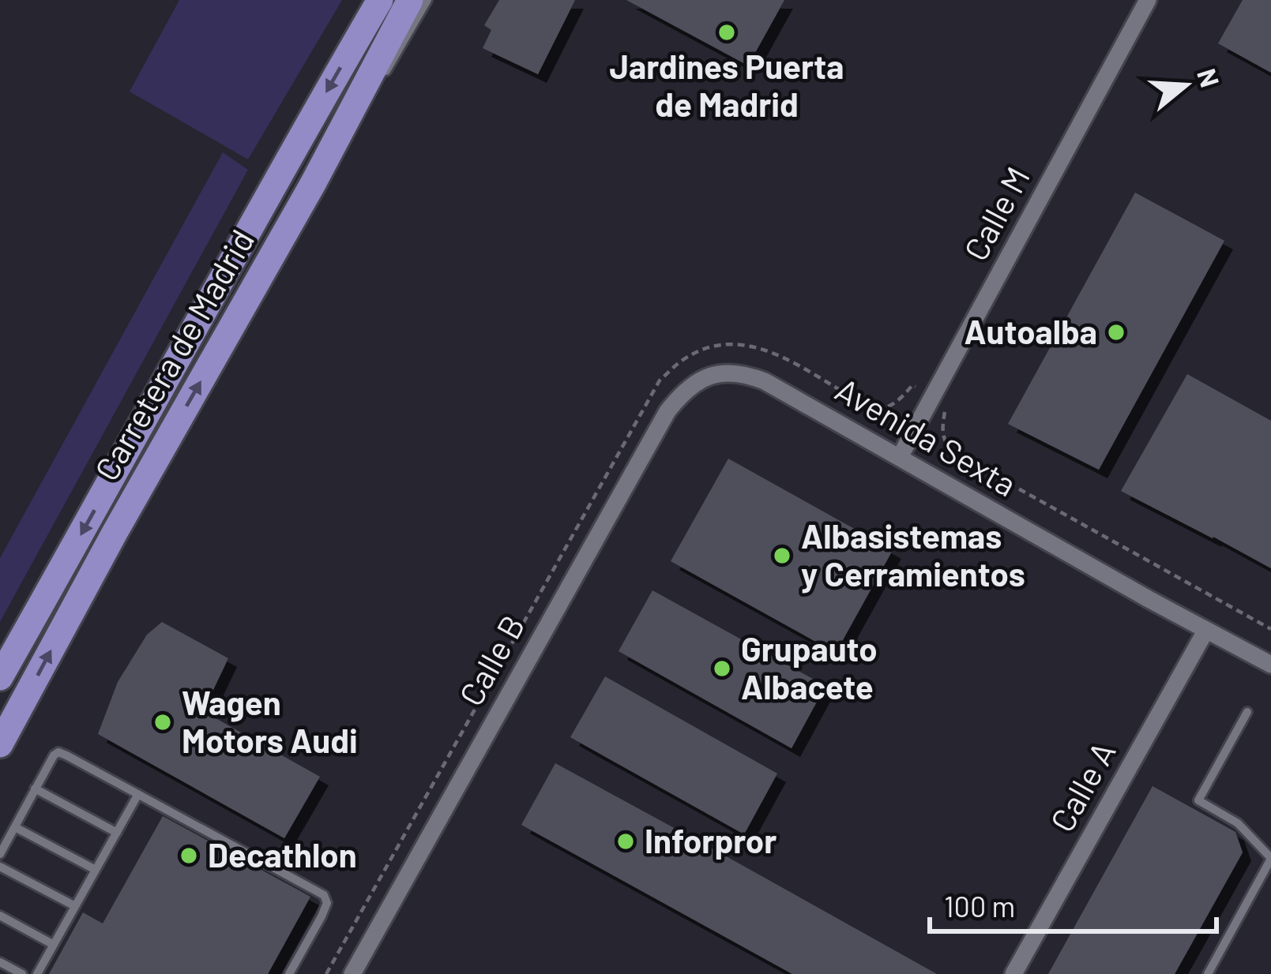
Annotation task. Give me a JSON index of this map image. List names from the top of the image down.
{
  "streets": {
    "main road": ["Carretera de Madrid"],
    "street": [
      "Calle M",
      "Avenida Sexta",
      "Calle B",
      "Calle A"
    ]
  },
  "crossings": [
    ["Calle M", "Avenida Sexta"],
    ["Avenida Sexta", "Calle B"],
    ["Avenida Sexta", "Calle A"]
  ],
  "places": [
    "Jardines Puerta de Madrid",
    "Autoalba",
    "Albasistemas y Cerramientos",
    "Grupauto Albacete",
    "Wagen Motors Audi",
    "Inforpror",
    "Decathlon"
  ],
  "scale_bar": "100 m",
  "north": "right"
}
